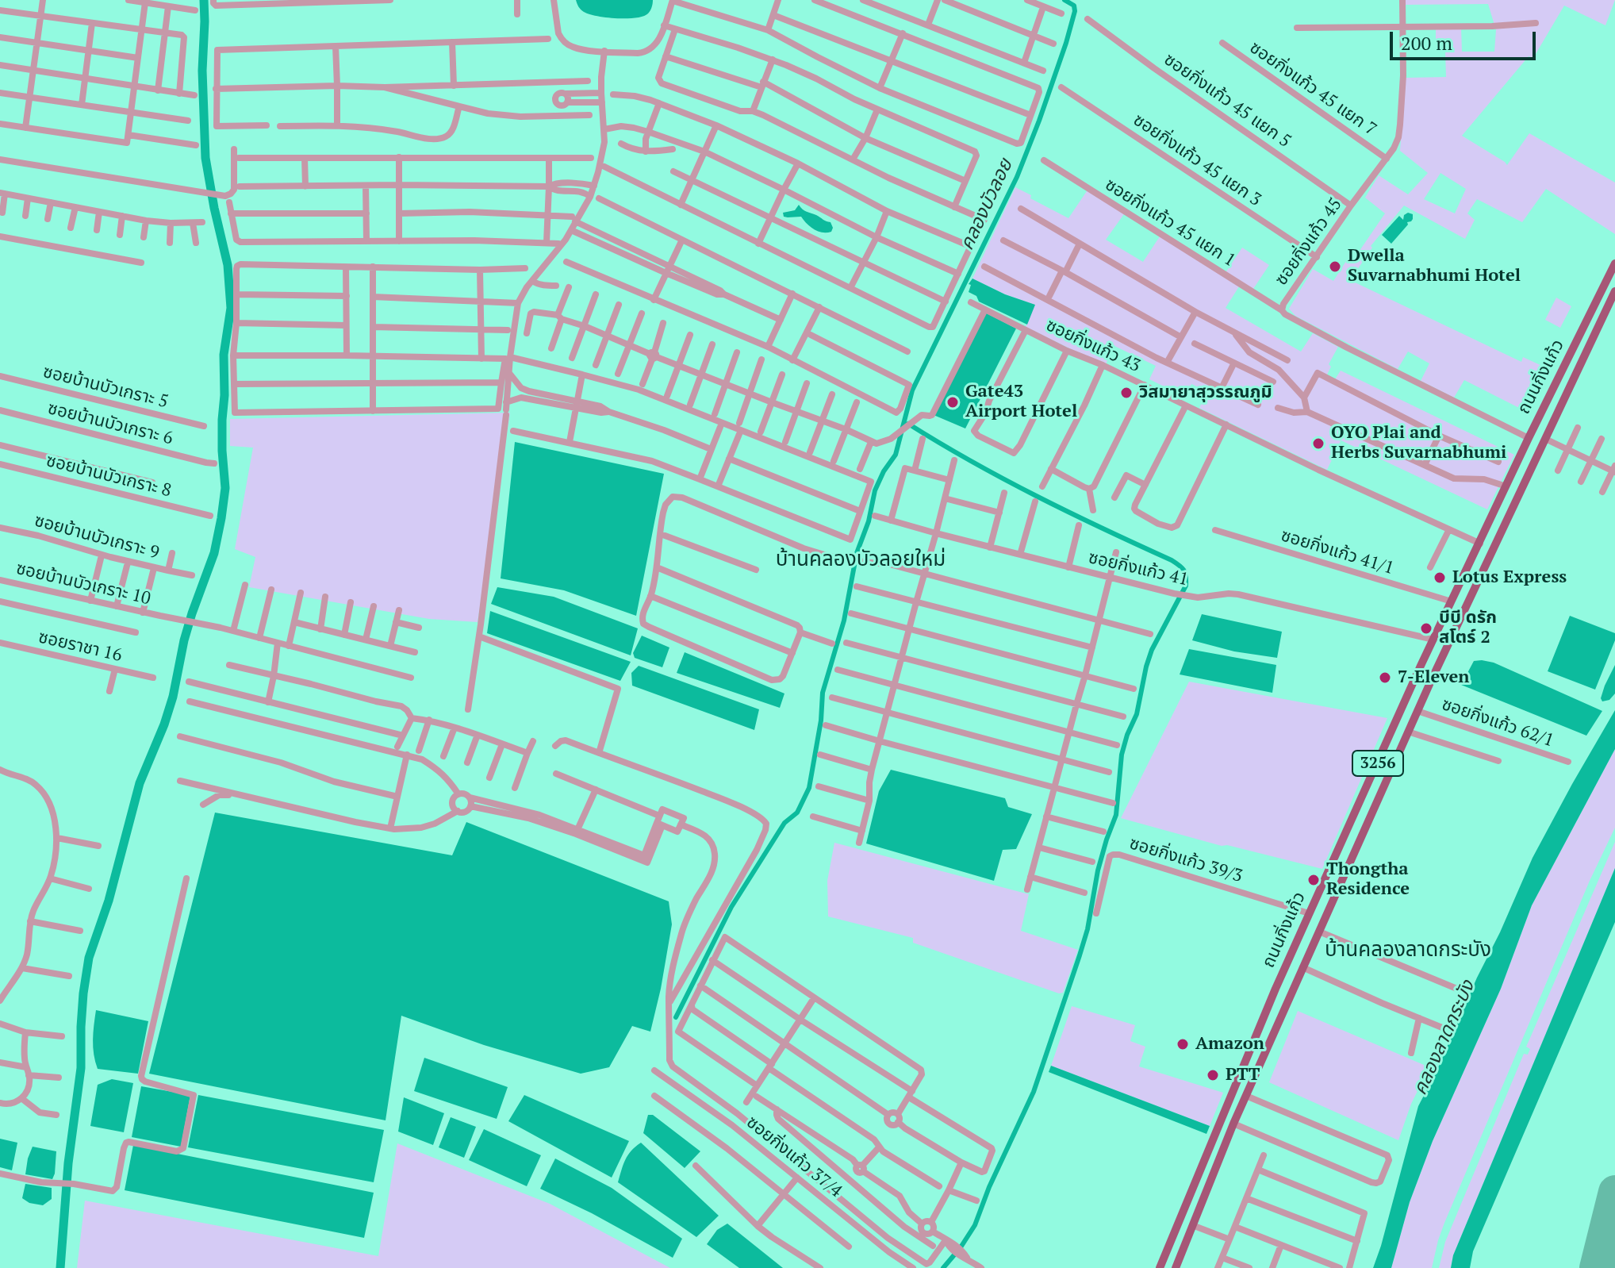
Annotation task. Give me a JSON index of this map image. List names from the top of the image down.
{
  "streets": {
    "main road": ["ถนนกิ่งแก้ว", "3256"],
    "street": [
      "ซอยกิ่งแก้ว 45 แยก 7",
      "ซอยกิ่งแก้ว 45 แยก 5",
      "ซอยกิ่งแก้ว 45 แยก 3",
      "ซอยกิ่งแก้ว 45 แยก 1",
      "ซอยกิ่งแก้ว 45",
      "ซอยกิ่งแก้ว 43",
      "ซอยบ้านบัวเกราะ 5",
      "ซอยบ้านบัวเกราะ 6",
      "ซอยบ้านบัวเกราะ 8",
      "ซอยบ้านบัวเกราะ 9",
      "ซอยกิ่งแก้ว 41/1",
      "ซอยกิ่งแก้ว 41",
      "ซอยบ้านบัวเกราะ 10",
      "ซอยราชา 16",
      "ซอยกิ่งแก้ว 62/1",
      "ซอยกิ่งแก้ว 39/3",
      "ซอยกิ่งแก้ว 37/4"
    ]
  },
  "crossings": [
    ["ซอยกิ่งแก้ว 45 แยก 7", "ซอยกิ่งแก้ว 45"],
    ["ซอยกิ่งแก้ว 45 แยก 5", "ซอยกิ่งแก้ว 45"],
    ["ซอยกิ่งแก้ว 45 แยก 3", "ซอยกิ่งแก้ว 45"],
    ["ซอยกิ่งแก้ว 45 แยก 1", "ซอยกิ่งแก้ว 45"],
    ["ซอยกิ่งแก้ว 45", "ถนนกิ่งแก้ว"],
    ["ซอยกิ่งแก้ว 43", "ถนนกิ่งแก้ว"],
    ["ถนนกิ่งแก้ว", "ซอยกิ่งแก้ว 41/1"],
    ["ถนนกิ่งแก้ว", "ซอยกิ่งแก้ว 41"],
    ["ถนนกิ่งแก้ว", "ซอยกิ่งแก้ว 62/1"],
    ["ถนนกิ่งแก้ว", "ซอยกิ่งแก้ว 39/3"]
  ],
  "districts": ["บ้านคลองบัวลอยใหม่", "บ้านคลองลาดกระบัง"],
  "water": ["คลองบัวลอย", "คลองลาดกระบัง"],
  "places": [
    "Dwella Suvarnabhumi Hotel",
    "วิสมายาสุวรรณภูมิ",
    "Gate43 Airport Hotel",
    "OYO Plai and Herbs Suvarnabhumi",
    "Lotus Express",
    "บีบี ดรัก สโตร์ 2",
    "7-Eleven",
    "Thongtha Residence",
    "Amazon",
    "PTT"
  ],
  "scale_bar": "200 m"
}
